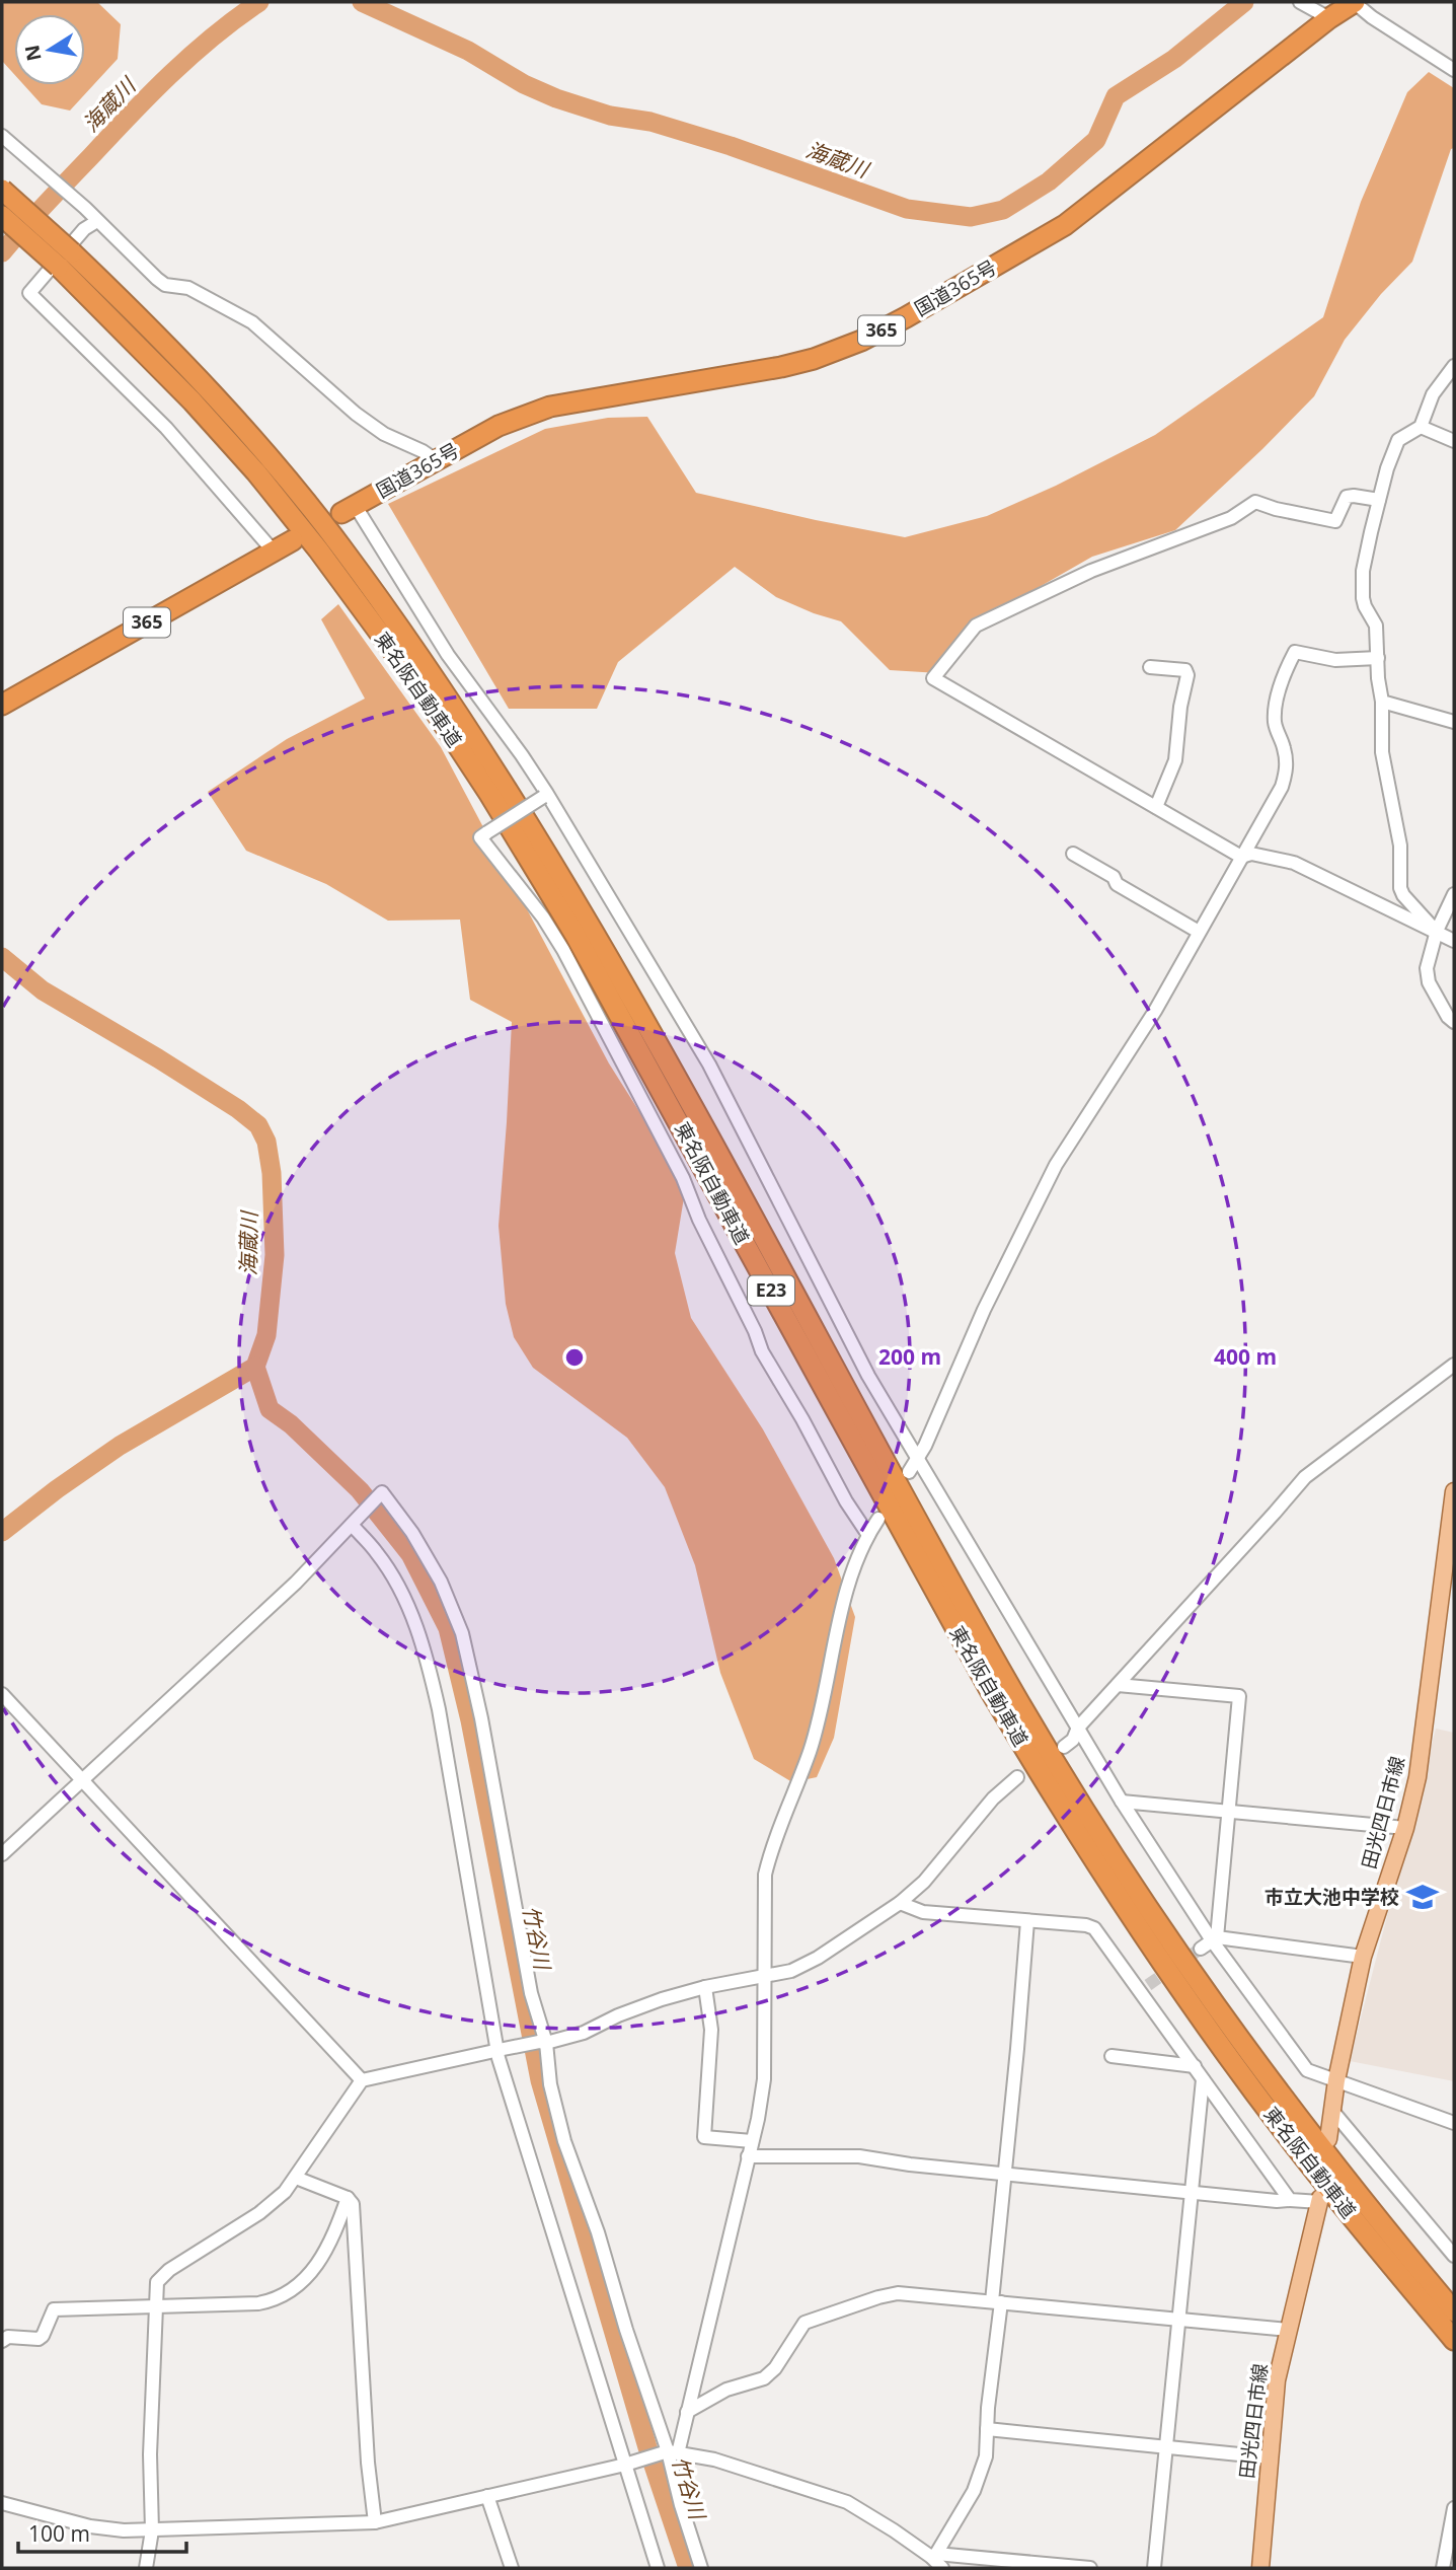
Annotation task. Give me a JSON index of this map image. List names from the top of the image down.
{
  "streets": {
    "highway": [
      "国道365号",
      "365",
      "東名阪自動車道",
      "E23"
    ],
    "main road": ["田光四日市線"]
  },
  "water": ["海蔵川", "竹谷川"],
  "places": {
    "school or university": ["市立大池中学校"]
  },
  "scale_bar": "100 m",
  "north": "left",
  "rings": ["200 m", "400 m"]
}
